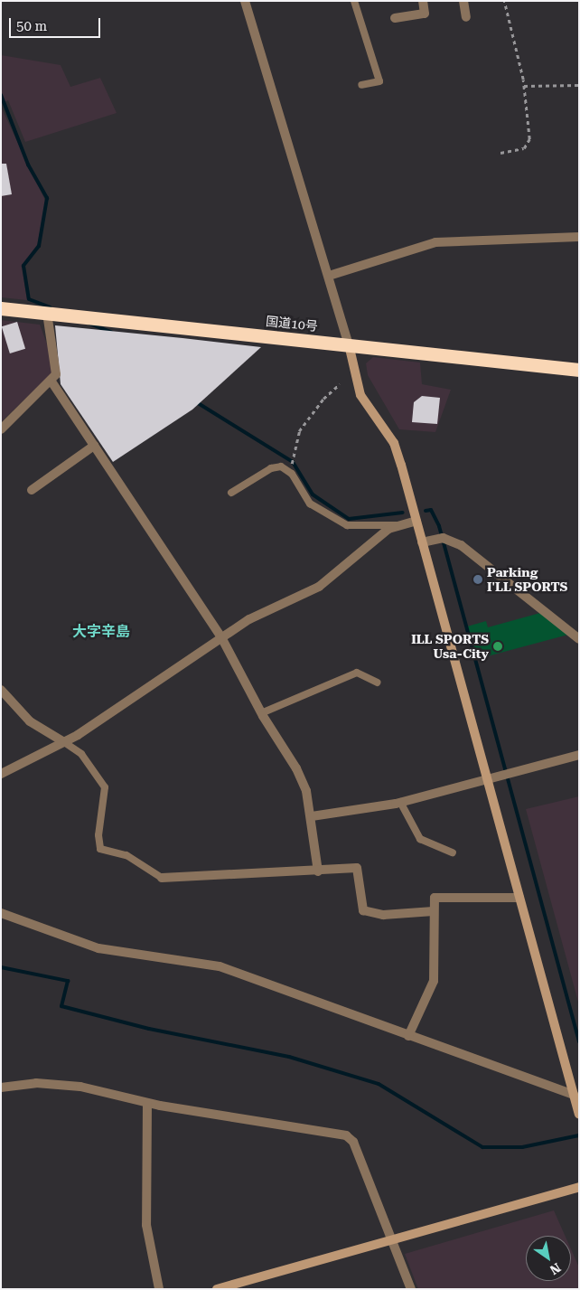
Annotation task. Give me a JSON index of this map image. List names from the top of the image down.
{
  "streets": {
    "highway": ["国道10号"]
  },
  "districts": ["大字辛島"],
  "places": ["Parking I'LL SPORTS", "ILL SPORTS Usa-City"],
  "scale_bar": "50 m",
  "north": "bottom right"
}
